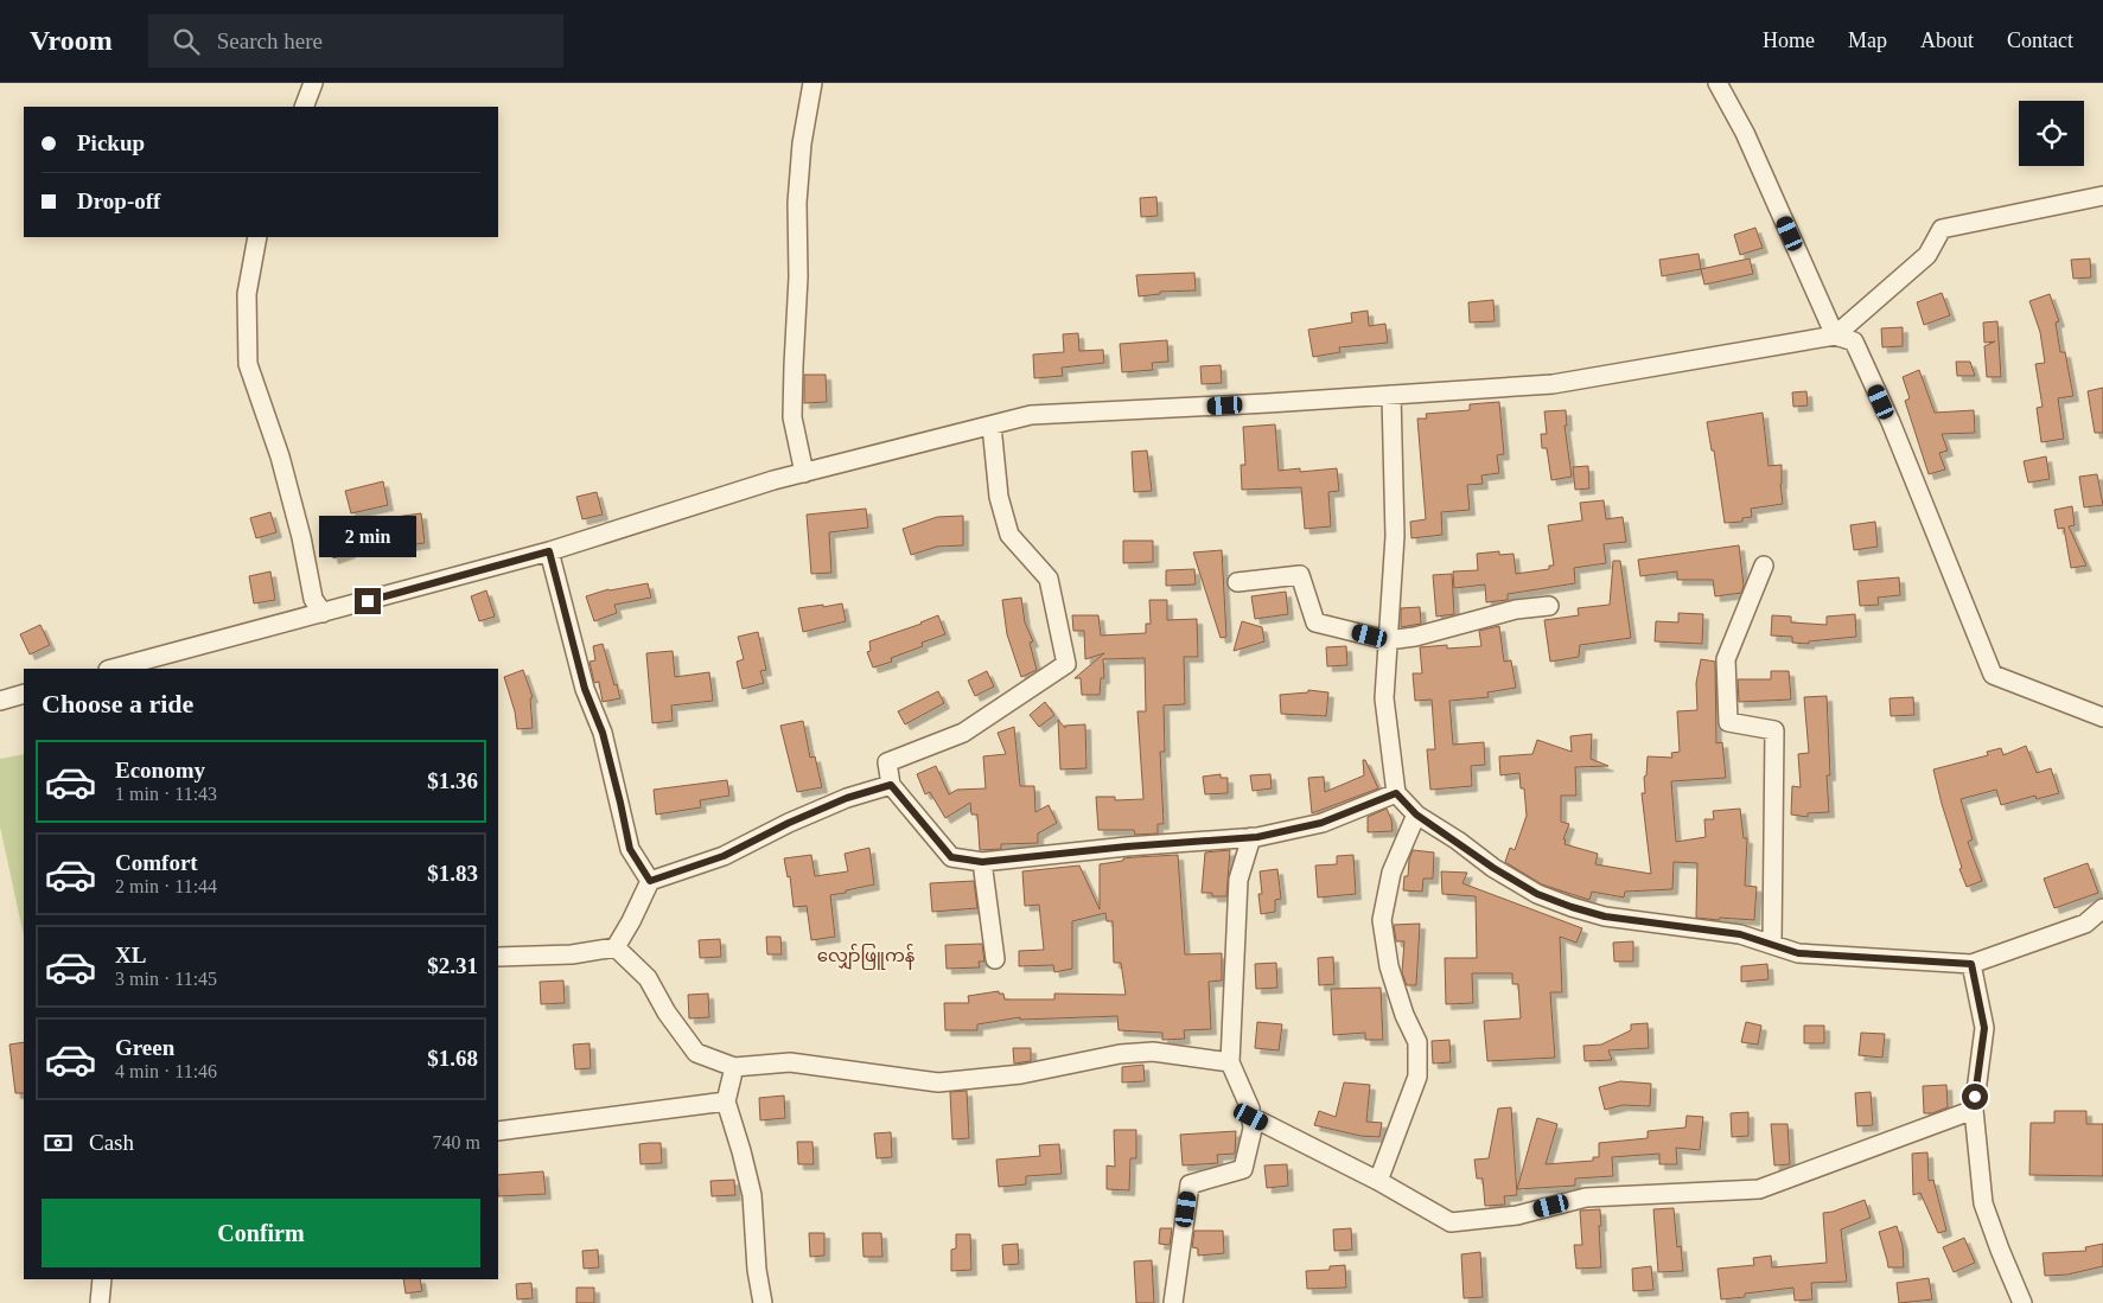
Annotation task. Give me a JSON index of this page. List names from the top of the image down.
{
  "districts": ["လျှော်ဖြူကန်"],
  "page": {
    "header": "Vroom",
    "search": "Search here",
    "nav": [
      "Home",
      "Map",
      "About",
      "Contact"
    ],
    "banner": ["Pickup", "Drop-off"],
    "bubble": "2 min",
    "heading": "Choose a ride",
    "list": [
      {
        "name": "Economy",
        "note": "1 min · 11:43",
        "value": "$1.36"
      },
      {
        "name": "Comfort",
        "note": "2 min · 11:44",
        "value": "$1.83"
      },
      {
        "name": "XL",
        "note": "3 min · 11:45",
        "value": "$2.31"
      },
      {
        "name": "Green",
        "note": "4 min · 11:46",
        "value": "$1.68"
      }
    ],
    "pay": ["Cash", "740 m"],
    "buttons": "Confirm"
  }
}
